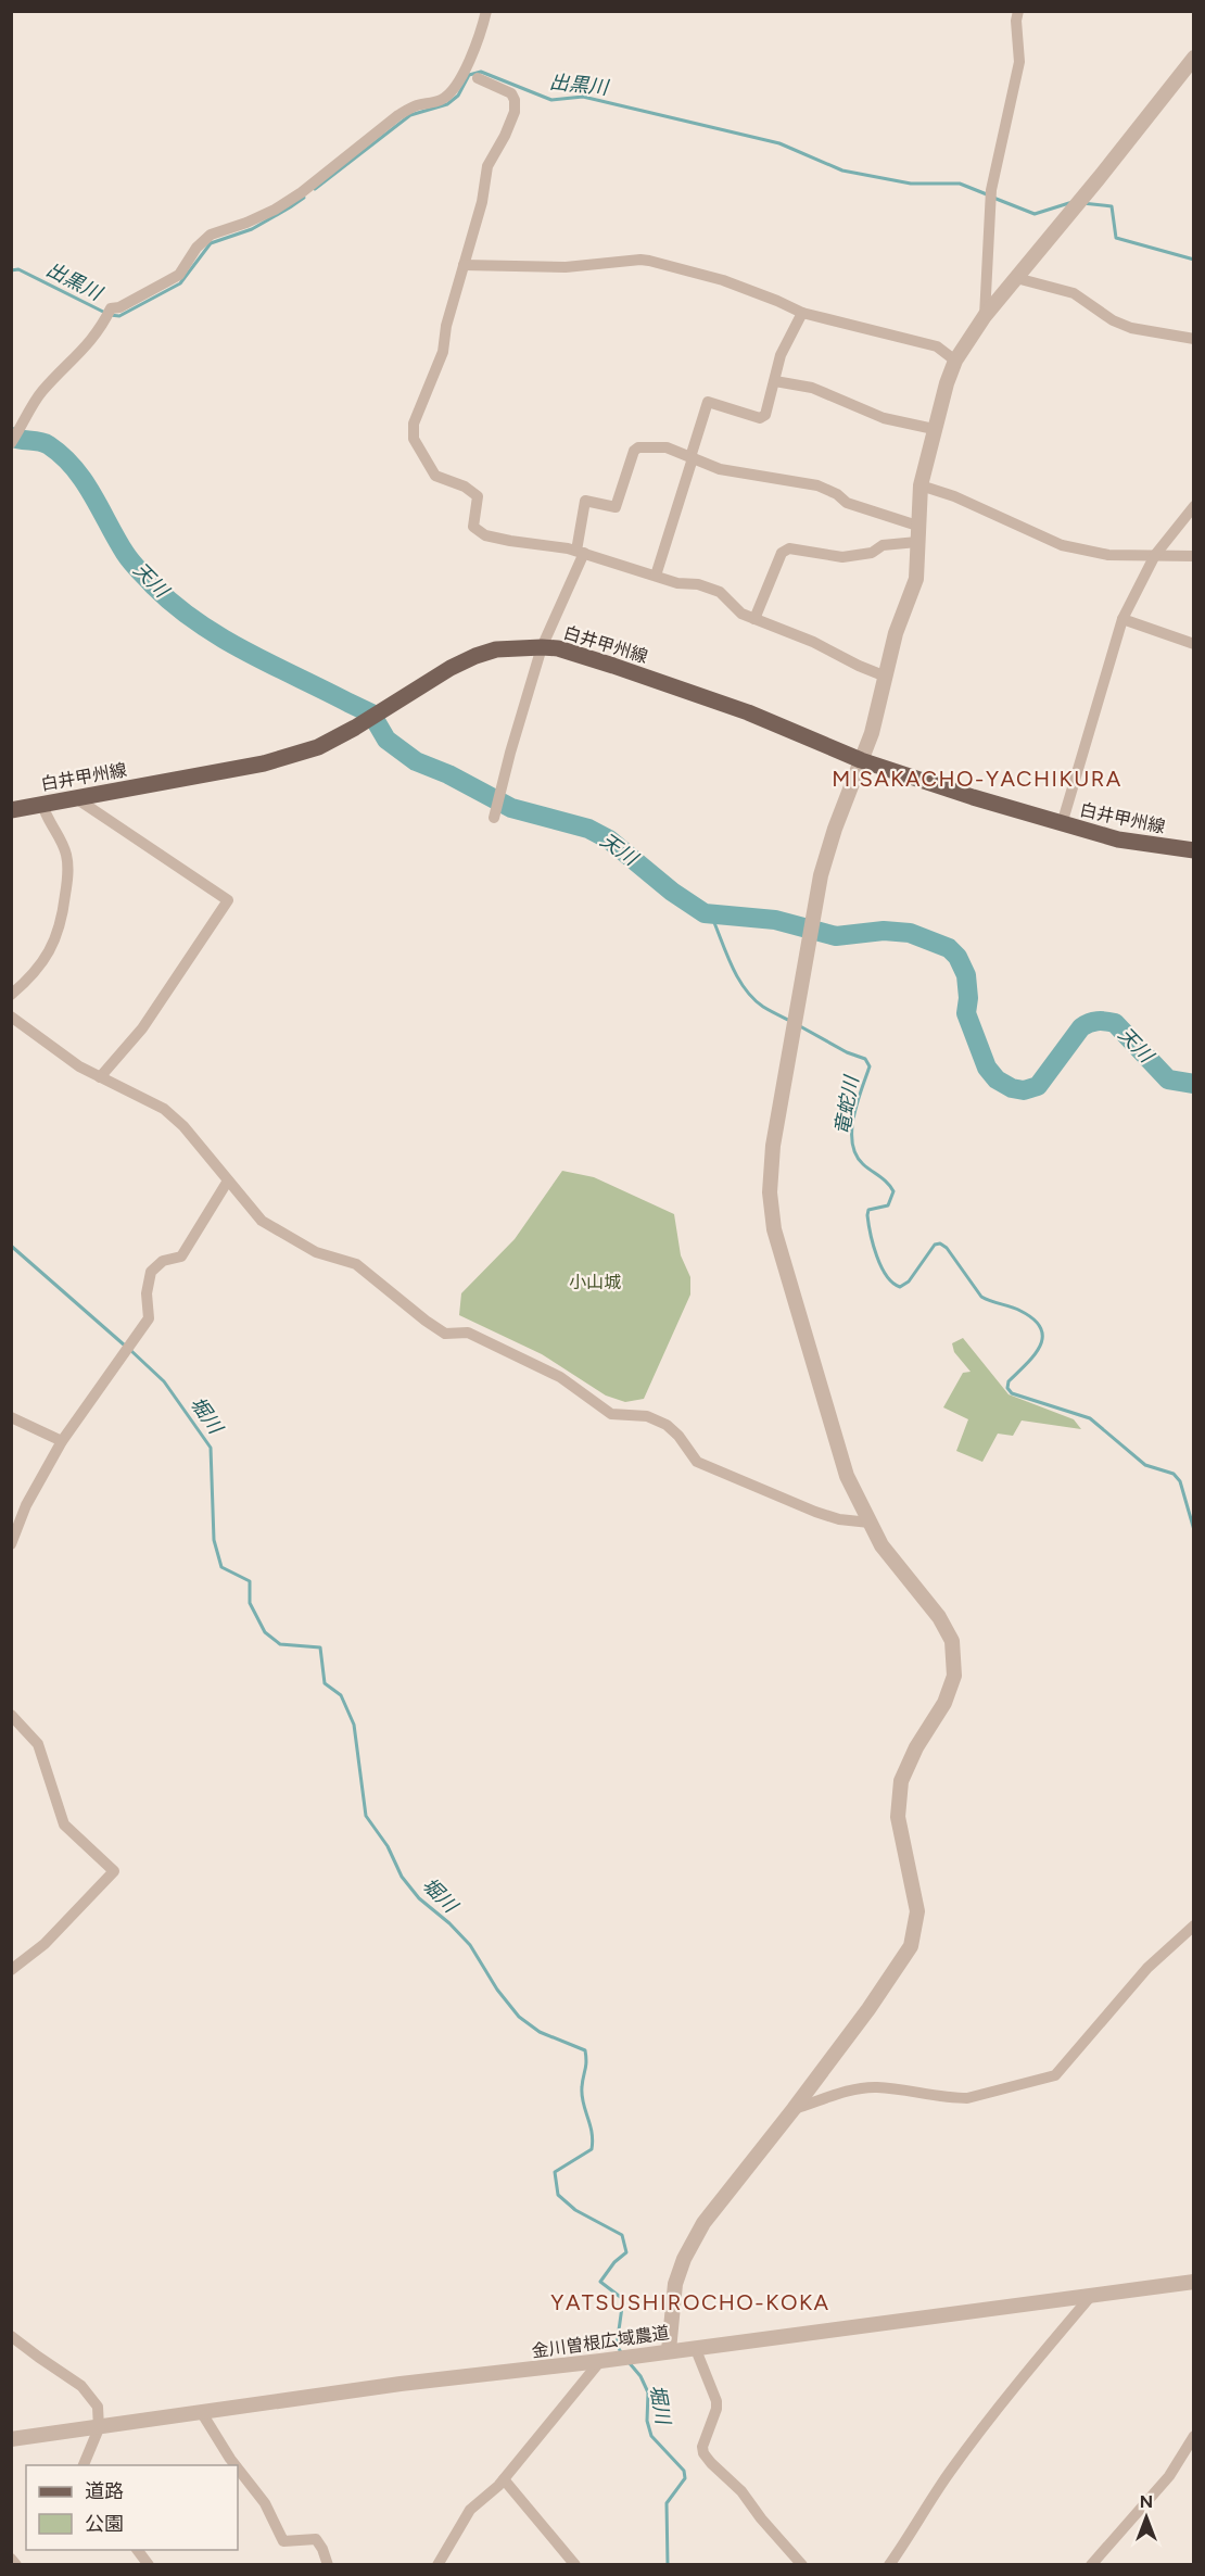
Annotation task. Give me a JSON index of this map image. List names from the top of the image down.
{
  "streets": {
    "main road": ["白井甲州線"],
    "street": ["金川曽根広域農道"]
  },
  "districts": ["MISAKACHO-YACHIKURA", "YATSUSHIROCHO-KOKA"],
  "water": [
    "出黒川",
    "天川",
    "竜蛇川",
    "堀川"
  ],
  "parks": ["小山城"],
  "legend": ["道路", "公園"],
  "north": "top"
}
